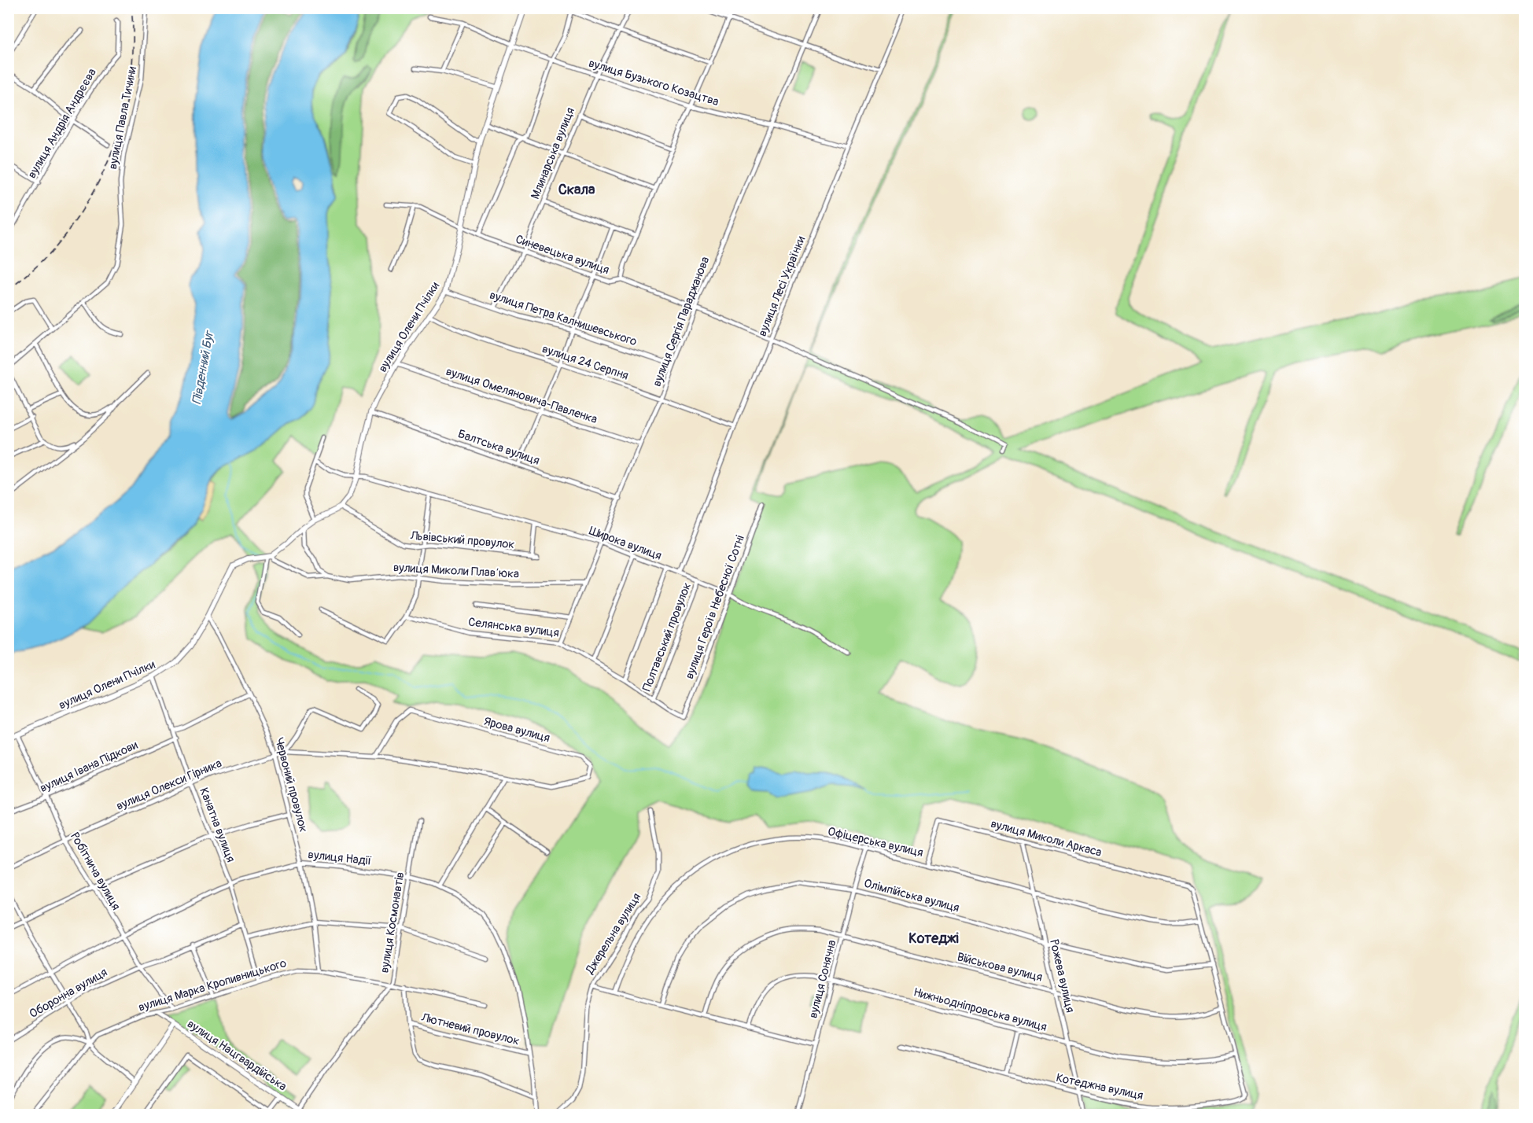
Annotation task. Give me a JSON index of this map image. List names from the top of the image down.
{
  "streets": {
    "street": [
      "вулиця Бузького Козацтва",
      "вулиця Павла Тичини",
      "вулиця Андрія Андрєєва",
      "Млинарська вулиця",
      "Синевецька вулиця",
      "вулиця Лесі Українки",
      "вулиця Петра Калнишевського",
      "вулиця Сергія Параджанова",
      "вулиця Олени Пчілки",
      "вулиця 24 Серпня",
      "вулиця Омеляновича-Павленка",
      "Балтська вулиця",
      "Львівський провулок",
      "Широка вулиця",
      "вулиця Миколи Плавʼюка",
      "вулиця Героїв Небесної Сотні",
      "Селянська вулиця",
      "Полтавський провулок",
      "Ярова вулиця",
      "вулиця Івана Підкови",
      "вулиця Олекси Гірника",
      "Червоний провулок",
      "Канатна вулиця",
      "вулиця Миколи Аркаса",
      "Офіцерська вулиця",
      "вулиця Надії",
      "Робітнича вулиця",
      "Олімпійська вулиця",
      "вулиця Космонавтів",
      "Джерельна вулиця",
      "Військова вулиця",
      "Рожева вулиця",
      "вулиця Сонячна",
      "вулиця Марка Кропивницького",
      "Оборонна вулиця",
      "Нижньодніпровська вулиця",
      "Лютневий провулок",
      "вулиця Нацгвардійська",
      "Котеджна вулиця"
    ]
  },
  "crossings": [
    ["вулиця Бузького Козацтва", "Млинарська вулиця"],
    ["вулиця Бузького Козацтва", "вулиця Лесі Українки"],
    ["вулиця Бузького Козацтва", "вулиця Сергія Параджанова"],
    ["вулиця Бузького Козацтва", "вулиця Олени Пчілки"],
    ["Млинарська вулиця", "Синевецька вулиця"],
    ["Млинарська вулиця", "вулиця Петра Калнишевського"],
    ["Синевецька вулиця", "вулиця Лесі Українки"],
    ["Синевецька вулиця", "вулиця Сергія Параджанова"],
    ["Синевецька вулиця", "вулиця Олени Пчілки"],
    ["вулиця Лесі Українки", "вулиця 24 Серпня"],
    ["вулиця Лесі Українки", "Широка вулиця"],
    ["вулиця Петра Калнишевського", "вулиця Сергія Параджанова"],
    ["вулиця Петра Калнишевського", "вулиця Олени Пчілки"],
    ["вулиця Сергія Параджанова", "вулиця 24 Серпня"],
    ["вулиця Сергія Параджанова", "вулиця Омеляновича-Павленка"],
    ["вулиця Сергія Параджанова", "Балтська вулиця"],
    ["вулиця Сергія Параджанова", "Широка вулиця"],
    ["вулиця Сергія Параджанова", "вулиця Миколи Плавʼюка"],
    ["вулиця Сергія Параджанова", "Селянська вулиця"],
    ["вулиця Олени Пчілки", "вулиця 24 Серпня"],
    ["вулиця Олени Пчілки", "вулиця Омеляновича-Павленка"],
    ["вулиця Олени Пчілки", "Балтська вулиця"],
    ["вулиця Олени Пчілки", "Львівський провулок"],
    ["вулиця Олени Пчілки", "Широка вулиця"],
    ["вулиця Олени Пчілки", "вулиця Миколи Плавʼюка"],
    ["вулиця Олени Пчілки", "Червоний провулок"],
    ["вулиця Олени Пчілки", "Канатна вулиця"],
    ["вулиця Олени Пчілки", "Робітнича вулиця"],
    ["Львівський провулок", "Широка вулиця"],
    ["Широка вулиця", "вулиця Героїв Небесної Сотні"],
    ["Широка вулиця", "Полтавський провулок"],
    ["вулиця Героїв Небесної Сотні", "Селянська вулиця"],
    ["Селянська вулиця", "Полтавський провулок"],
    ["Ярова вулиця", "вулиця Олекси Гірника"],
    ["вулиця Івана Підкови", "Канатна вулиця"],
    ["вулиця Івана Підкови", "Робітнича вулиця"],
    ["вулиця Олекси Гірника", "Червоний провулок"],
    ["вулиця Олекси Гірника", "Канатна вулиця"],
    ["вулиця Олекси Гірника", "Робітнича вулиця"],
    ["Червоний провулок", "вулиця Надії"],
    ["Червоний провулок", "вулиця Марка Кропивницького"],
    ["Канатна вулиця", "вулиця Надії"],
    ["Канатна вулиця", "вулиця Марка Кропивницького"],
    ["Канатна вулиця", "Оборонна вулиця"],
    ["вулиця Миколи Аркаса", "Офіцерська вулиця"],
    ["вулиця Миколи Аркаса", "Рожева вулиця"],
    ["Офіцерська вулиця", "Рожева вулиця"],
    ["Офіцерська вулиця", "вулиця Сонячна"],
    ["вулиця Надії", "Робітнича вулиця"],
    ["вулиця Надії", "вулиця Космонавтів"],
    ["вулиця Надії", "Лютневий провулок"],
    ["Робітнича вулиця", "вулиця Марка Кропивницького"],
    ["Робітнича вулиця", "Оборонна вулиця"],
    ["Олімпійська вулиця", "Рожева вулиця"],
    ["Олімпійська вулиця", "вулиця Сонячна"],
    ["вулиця Космонавтів", "вулиця Марка Кропивницького"],
    ["вулиця Космонавтів", "вулиця Нацгвардійська"],
    ["Військова вулиця", "Рожева вулиця"],
    ["Військова вулиця", "вулиця Сонячна"],
    ["Рожева вулиця", "Нижньодніпровська вулиця"],
    ["Рожева вулиця", "Котеджна вулиця"],
    ["вулиця Сонячна", "Нижньодніпровська вулиця"],
    ["вулиця Марка Кропивницького", "вулиця Нацгвардійська"],
    ["Нижньодніпровська вулиця", "Котеджна вулиця"]
  ],
  "districts": ["Скала", "Котеджі"],
  "water": ["Південний Буг"]
}
